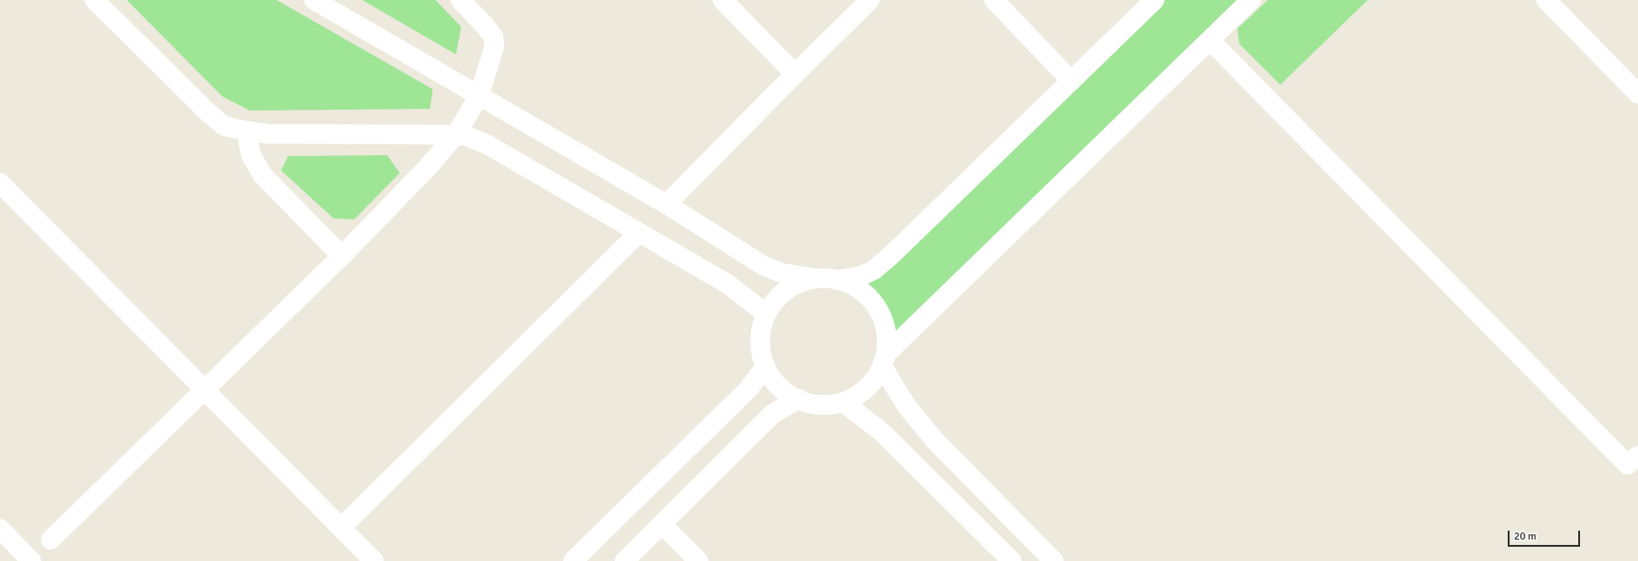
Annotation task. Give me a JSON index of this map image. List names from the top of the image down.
{
  "scale_bar": "20 m"
}
